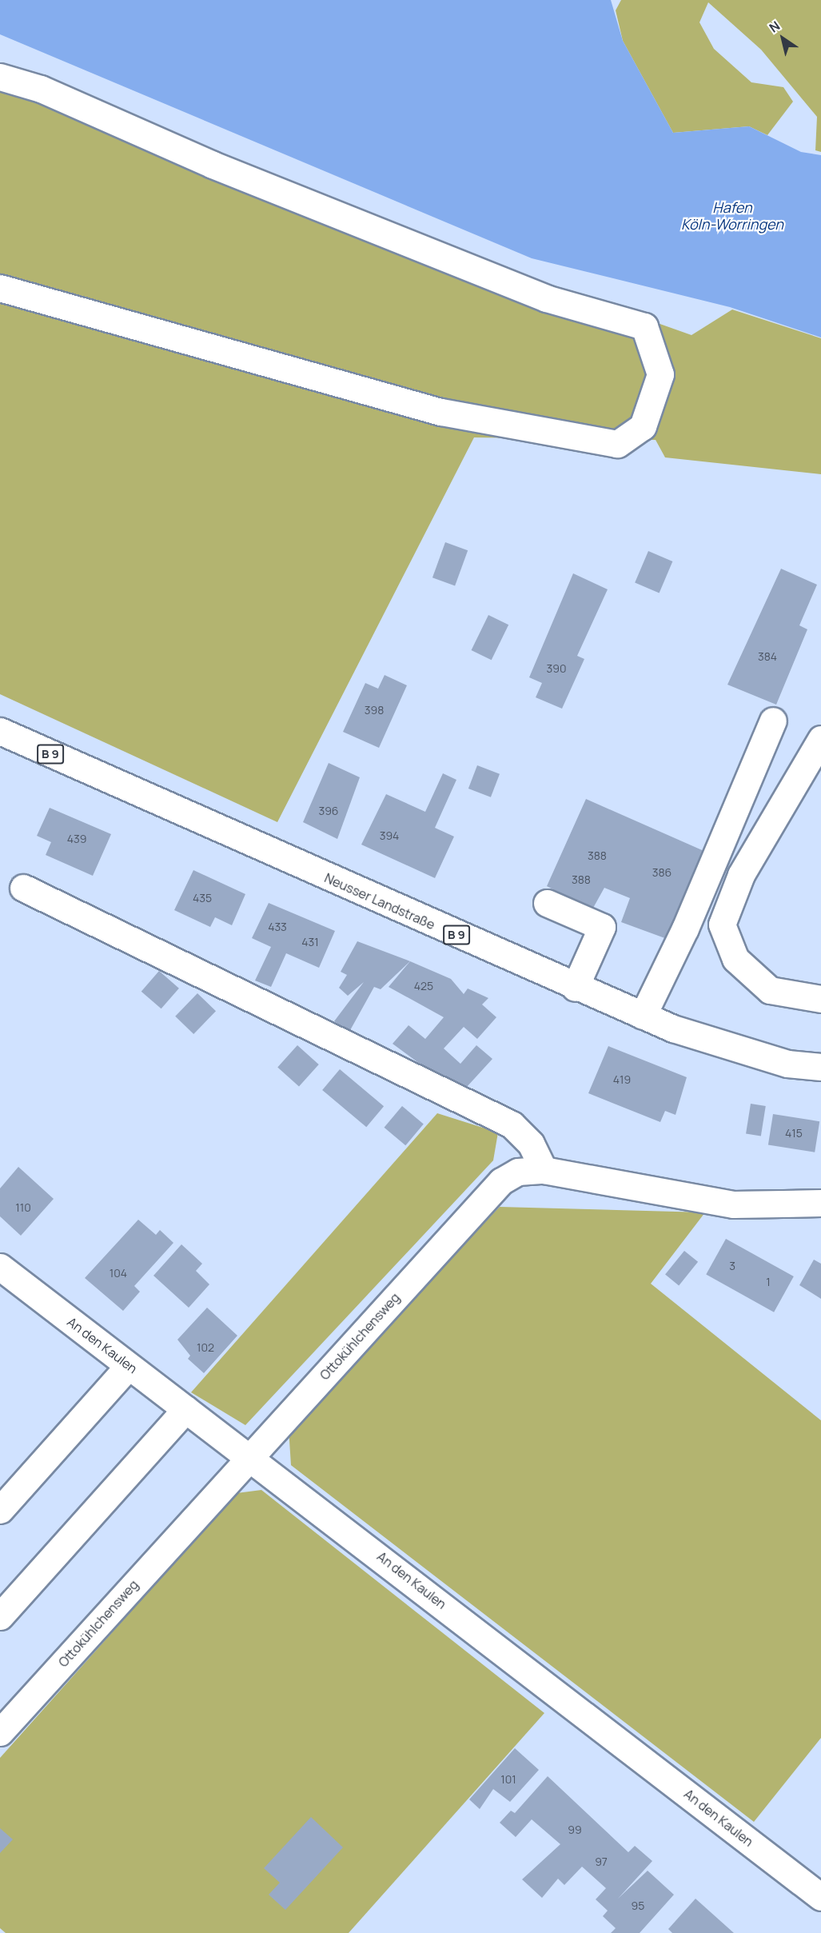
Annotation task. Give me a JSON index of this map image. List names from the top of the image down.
{
  "streets": {
    "street": [
      "B 9",
      "Neusser Landstraße",
      "Ottokühlchensweg",
      "An den Kaulen"
    ]
  },
  "crossings": [
    ["Ottokühlchensweg", "An den Kaulen"]
  ],
  "water": ["Hafen Köln-Worringen"],
  "house_numbers": [
    "384",
    "390",
    "398",
    "396",
    "394",
    "439",
    "388",
    "386",
    "388",
    "435",
    "433",
    "431",
    "425",
    "419",
    "415",
    "110",
    "3",
    "104",
    "1",
    "102",
    "101",
    "99",
    "97",
    "95"
  ],
  "north": "top left"
}
